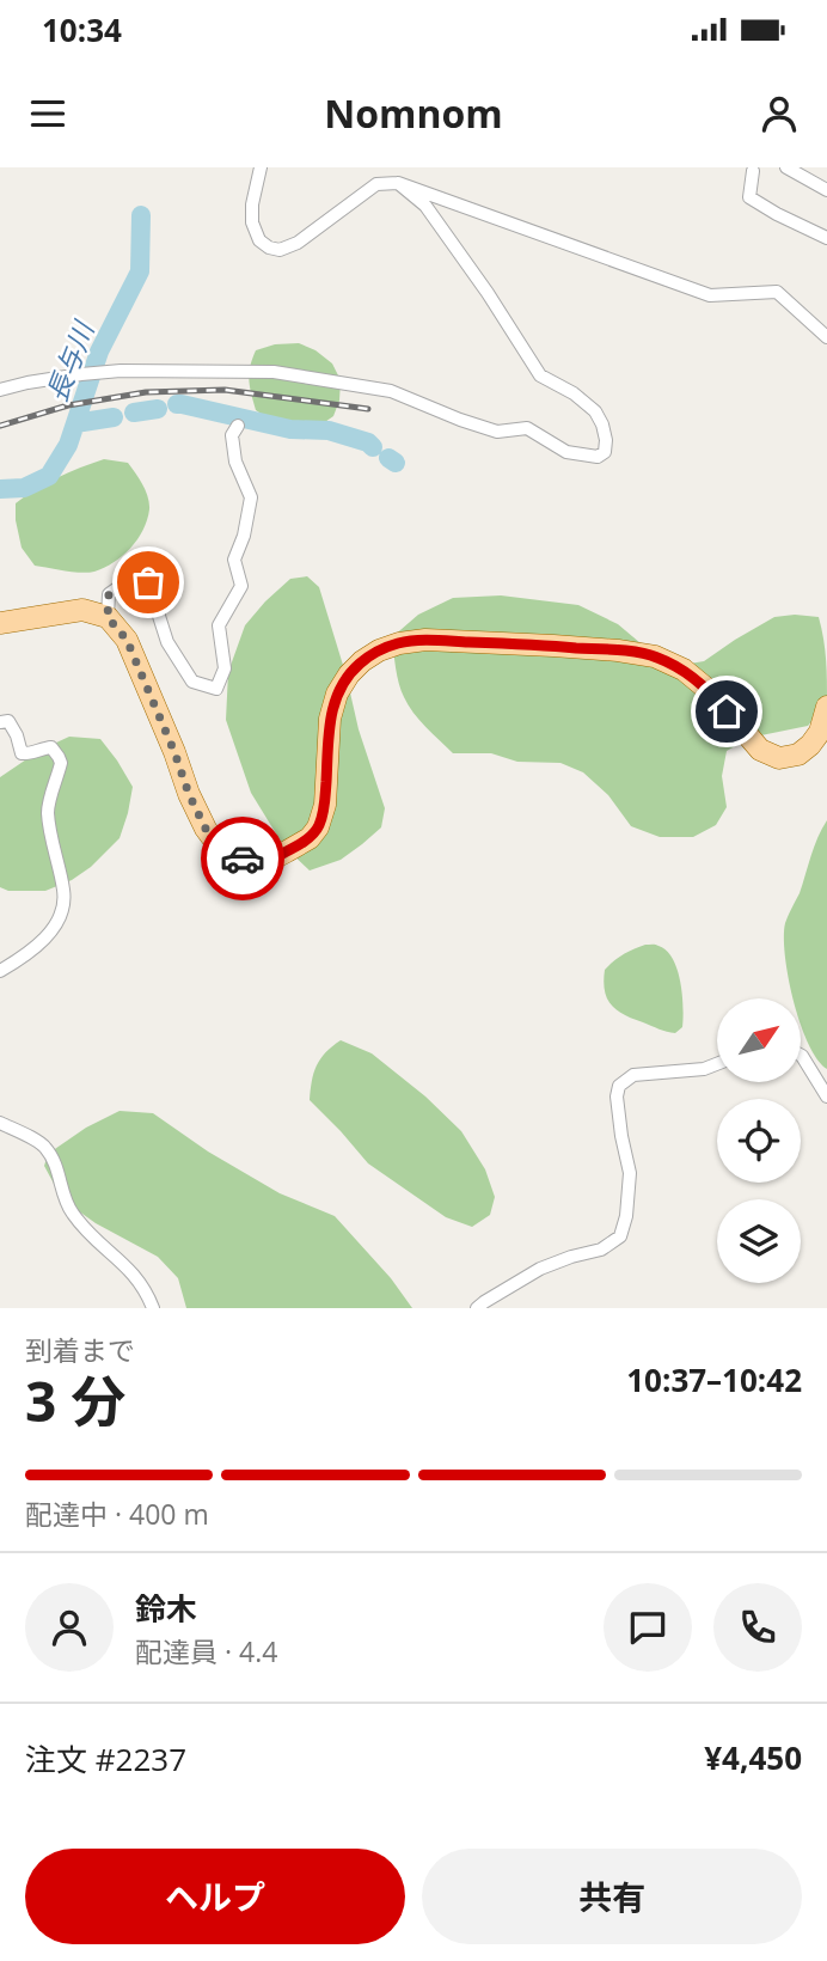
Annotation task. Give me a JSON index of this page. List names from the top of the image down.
{
  "water": ["長与川"],
  "north": "top right",
  "page": {
    "status": "10:34",
    "header": "Nomnom",
    "heading": ["3 分", "到着まで", "10:37–10:42"],
    "panel": [
      "鈴木",
      "配達員 · 4.4",
      "注文 #2237",
      "¥4,450"
    ],
    "bar": "配達中 · 400 m",
    "buttons": ["ヘルプ", "共有"]
  }
}
